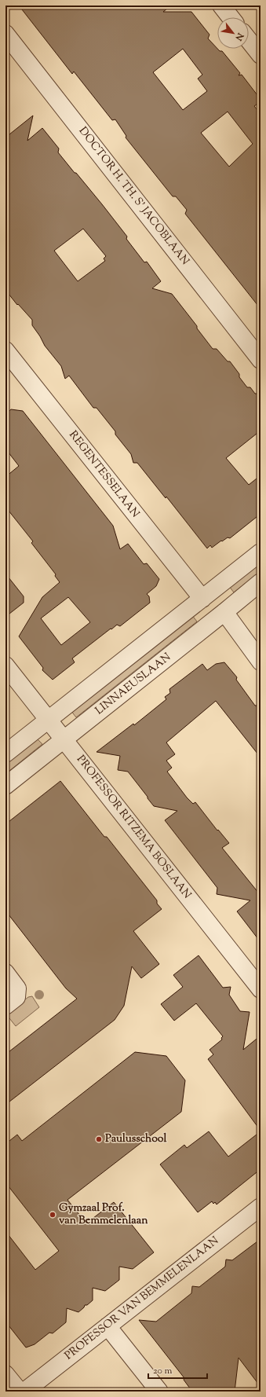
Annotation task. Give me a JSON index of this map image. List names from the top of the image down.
{
  "streets": {
    "street": [
      "DOCTOR H. TH. S' JACOBLAAN",
      "REGENTESSELAAN",
      "LINNAEUSLAAN",
      "PROFESSOR RITZEMA BOSLAAN",
      "PROFESSOR VAN BEMMELENLAAN"
    ]
  },
  "crossings": [
    ["LINNAEUSLAAN", "PROFESSOR RITZEMA BOSLAAN"]
  ],
  "places": ["Paulusschool", "Gymzaal Prof. van Bemmelenlaan"],
  "scale_bar": "20 m",
  "north": "bottom right"
}
